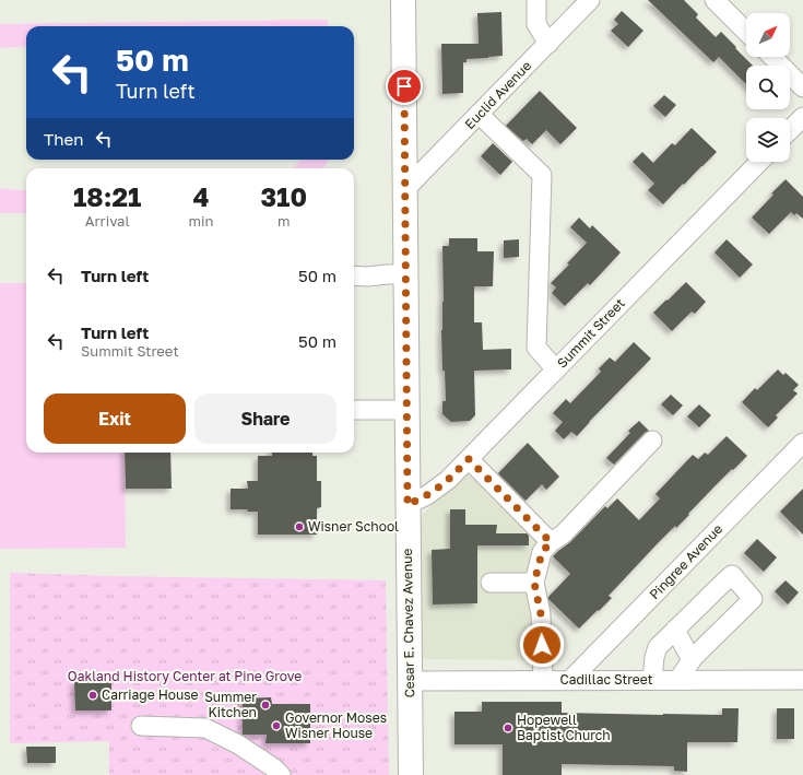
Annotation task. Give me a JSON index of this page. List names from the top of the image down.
{
  "streets": {
    "main road": ["Cesar E. Chavez Avenue"],
    "street": [
      "Euclid Avenue",
      "Summit Street",
      "Pingree Avenue",
      "Cadillac Street"
    ]
  },
  "crossings": [
    ["Euclid Avenue", "Cesar E. Chavez Avenue"],
    ["Summit Street", "Cesar E. Chavez Avenue"],
    ["Pingree Avenue", "Cadillac Street"],
    ["Cesar E. Chavez Avenue", "Cadillac Street"]
  ],
  "parks": ["Oakland History Center at Pine Grove"],
  "places": [
    "Wisner School",
    "Carriage House",
    "Summer Kitchen",
    "Governor Moses Wisner House",
    "Hopewell Baptist Church"
  ],
  "north": "top right",
  "page": {
    "turn": ["50 m", "Turn left"],
    "then": "Then",
    "eta": [
      "18:21",
      "Arrival",
      "4",
      "min",
      "310",
      "m"
    ],
    "list": [
      {
        "name": "Turn left",
        "value": "50 m"
      },
      {
        "name": "Turn left",
        "note": "Summit Street",
        "value": "50 m"
      }
    ],
    "buttons": ["Exit", "Share"]
  }
}
